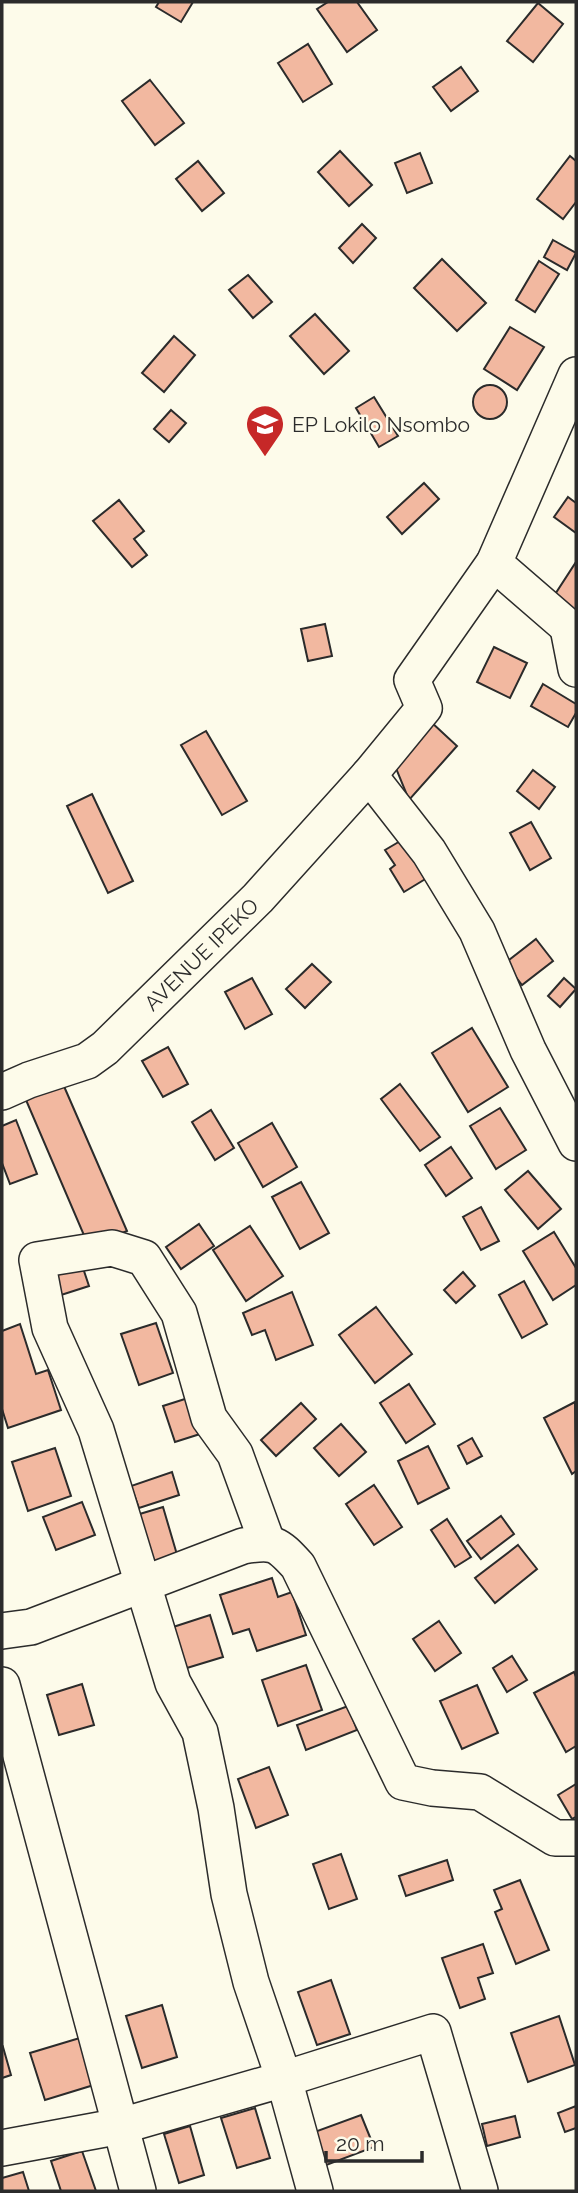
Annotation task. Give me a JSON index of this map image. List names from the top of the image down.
{
  "streets": {
    "street": ["AVENUE IPEKO"]
  },
  "places": {
    "school or university": ["EP Lokilo Nsombo"]
  },
  "scale_bar": "20 m"
}
